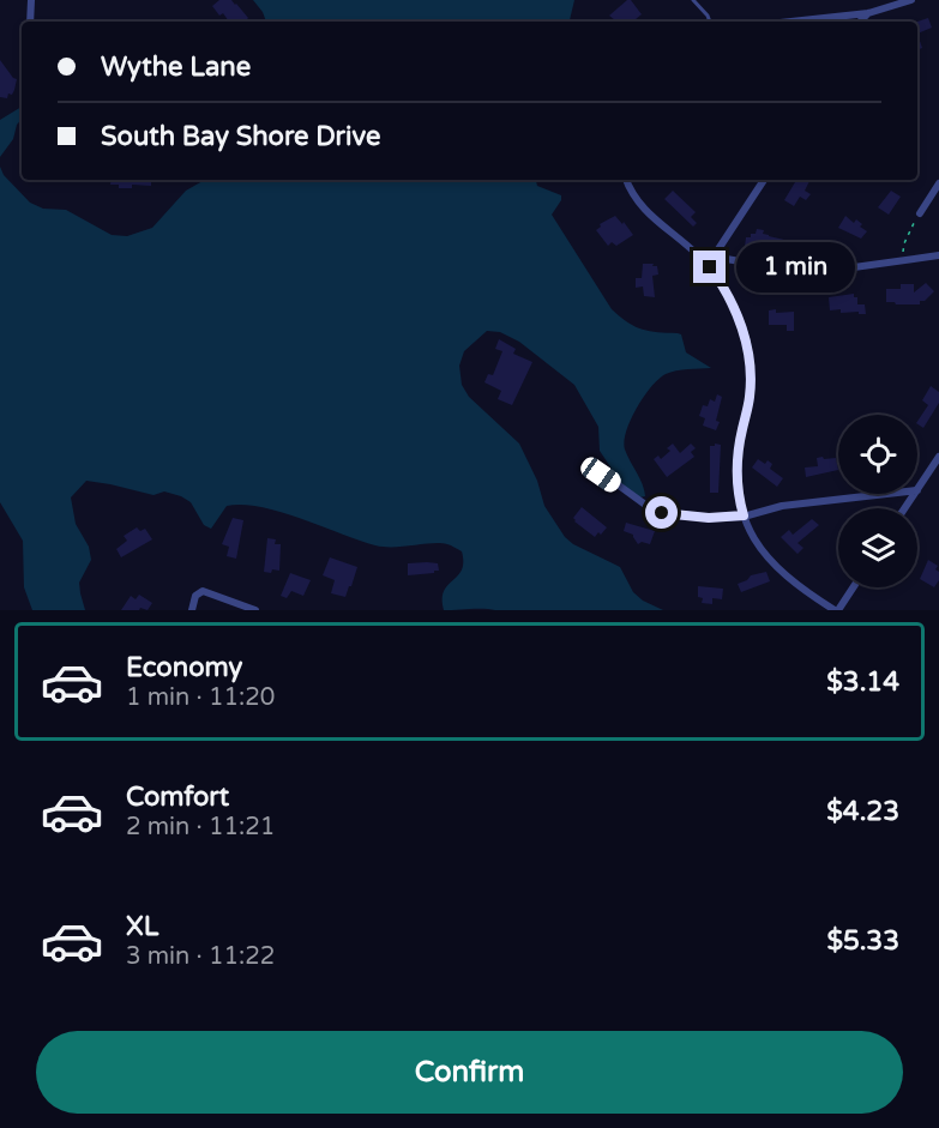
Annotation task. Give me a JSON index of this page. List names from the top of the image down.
{
  "page": {
    "banner": ["Wythe Lane", "South Bay Shore Drive"],
    "bubble": "1 min",
    "list": [
      {
        "name": "Economy",
        "note": "1 min · 11:20",
        "value": "$3.14"
      },
      {
        "name": "Comfort",
        "note": "2 min · 11:21",
        "value": "$4.23"
      },
      {
        "name": "XL",
        "note": "3 min · 11:22",
        "value": "$5.33"
      }
    ],
    "buttons": "Confirm"
  }
}
